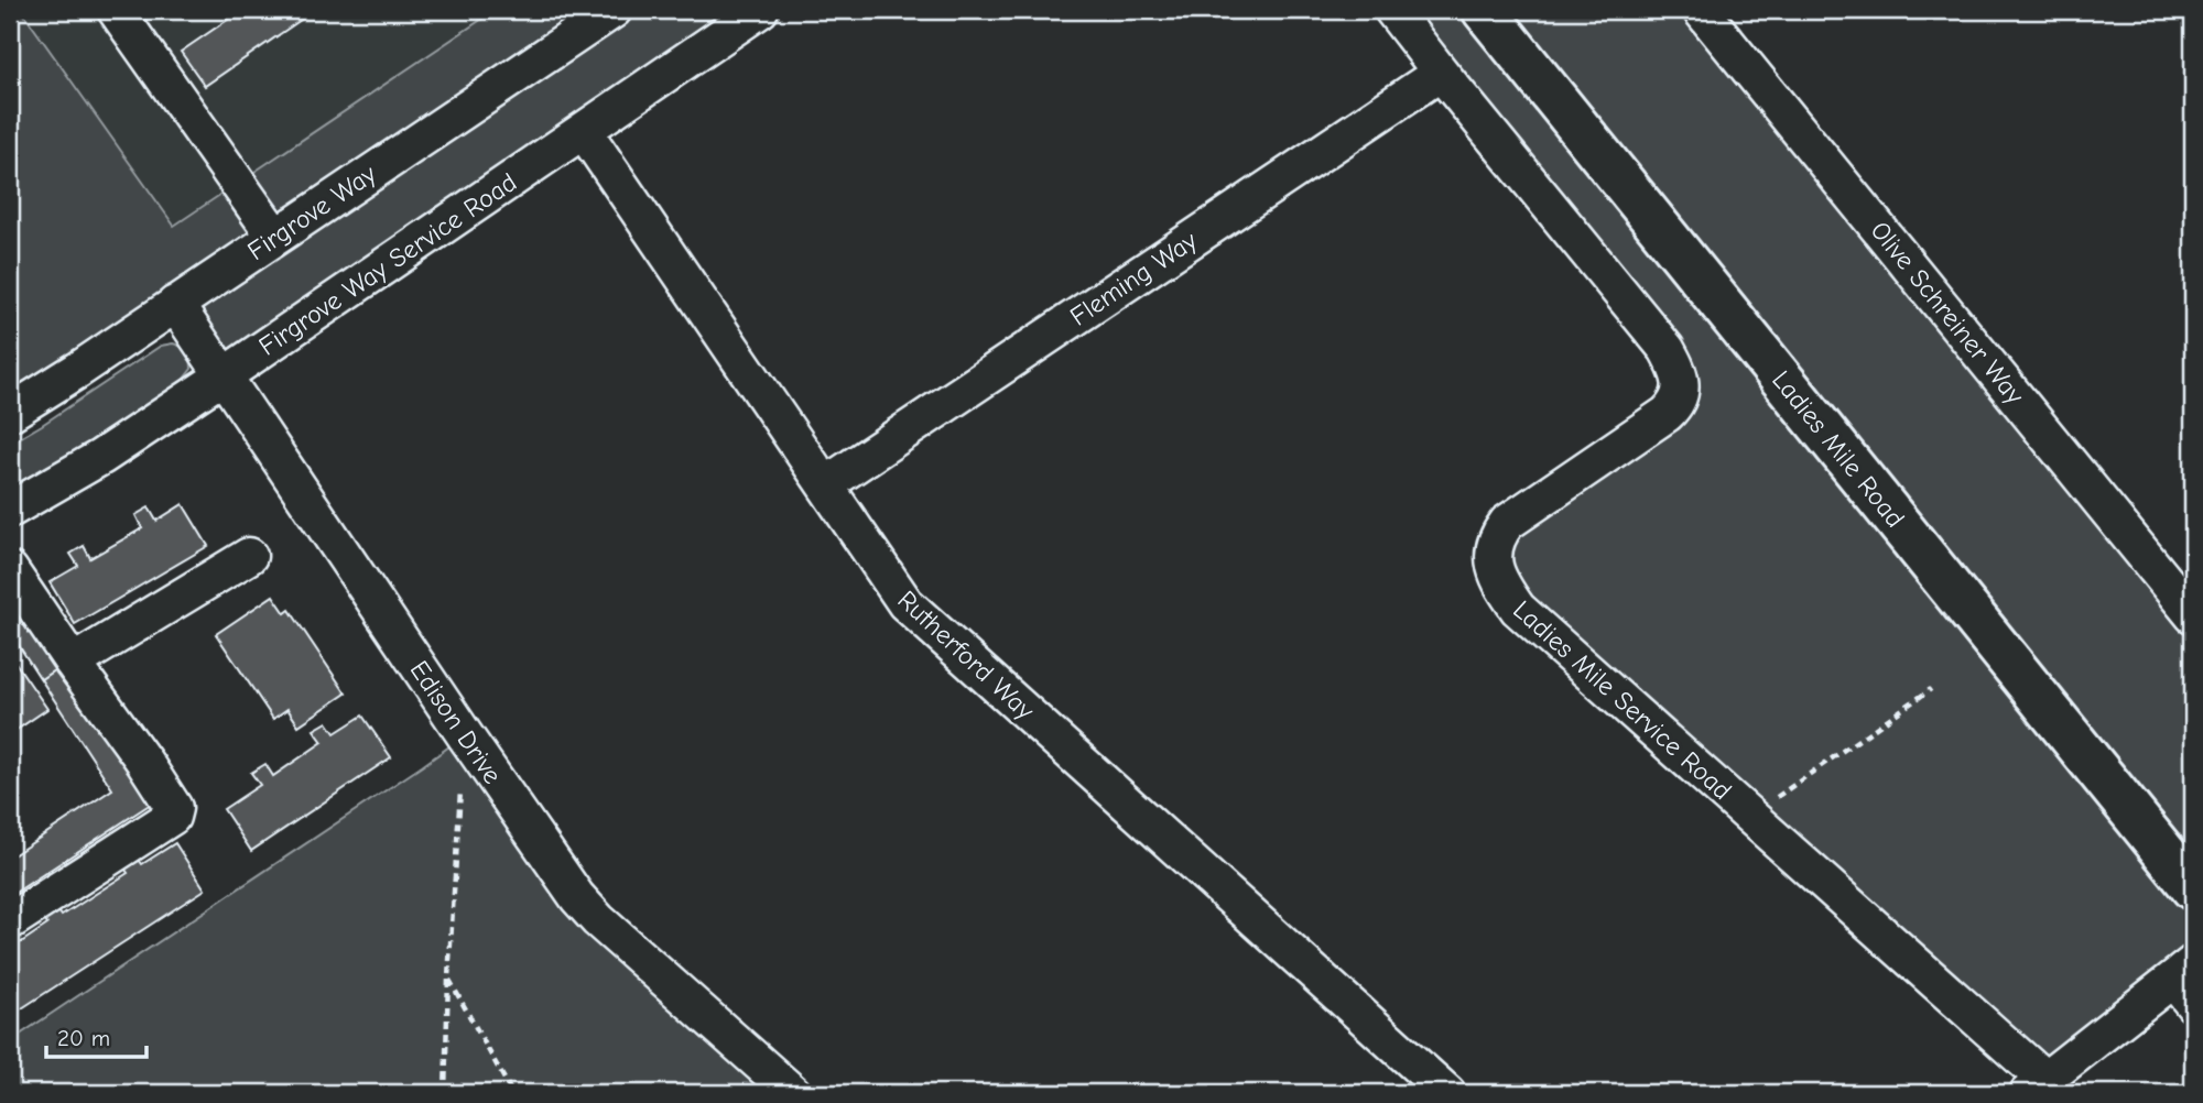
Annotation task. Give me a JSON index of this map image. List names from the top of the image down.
{
  "streets": {
    "main road": ["Ladies Mile Road"],
    "street": [
      "Firgrove Way",
      "Firgrove Way Service Road",
      "Fleming Way",
      "Olive Schreiner Way",
      "Rutherford Way",
      "Ladies Mile Service Road",
      "Edison Drive"
    ]
  },
  "crossings": [
    ["Firgrove Way", "Edison Drive"],
    ["Firgrove Way Service Road", "Rutherford Way"],
    ["Firgrove Way Service Road", "Edison Drive"],
    ["Fleming Way", "Rutherford Way"],
    ["Fleming Way", "Ladies Mile Service Road"]
  ],
  "scale_bar": "20 m"
}
